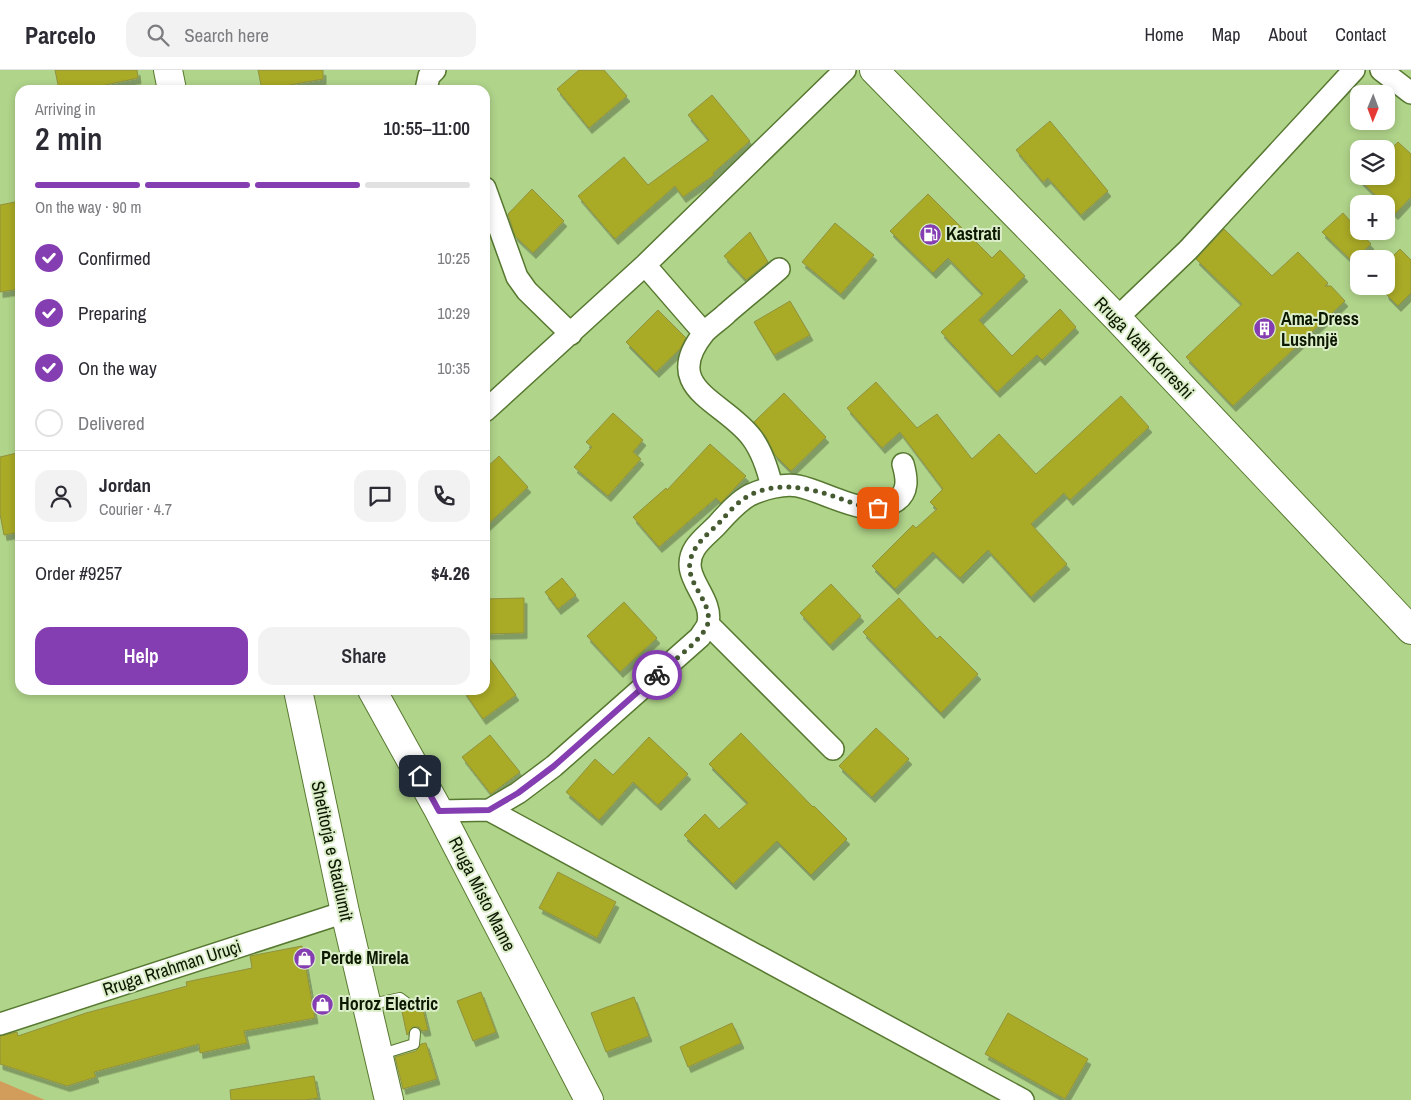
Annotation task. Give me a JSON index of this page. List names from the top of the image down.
{
  "streets": {
    "main road": ["Rruga Vath Korreshi", "Shetitorja e Stadiumit", "Rruga Misto Mame"],
    "street": ["Rruga Rrahman Uruçi"]
  },
  "crossings": [
    ["Shetitorja e Stadiumit", "Rruga Rrahman Uruçi"]
  ],
  "places": {
    "fuel station": ["Kastrati"],
    "building": ["Ama-Dress Lushnjë"],
    "shop": ["Perde Mirela", "Horoz Electric"]
  },
  "north": "bottom",
  "page": {
    "header": "Parcelo",
    "search": "Search here",
    "nav": [
      "Home",
      "Map",
      "About",
      "Contact"
    ],
    "map_buttons": ["+", "−"],
    "heading": ["2 min", "Arriving in", "10:55–11:00"],
    "panel": [
      "Jordan",
      "Courier · 4.7",
      "Order #9257",
      "$4.26"
    ],
    "bar": "On the way · 90 m",
    "list": [
      ["Confirmed", "10:25"],
      ["Preparing", "10:29"],
      ["On the way", "10:35"],
      "Delivered"
    ],
    "buttons": ["Help", "Share"]
  }
}
